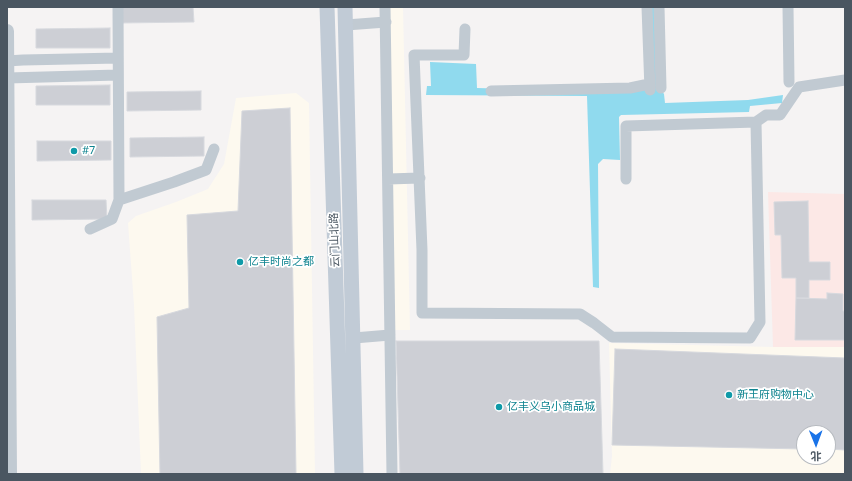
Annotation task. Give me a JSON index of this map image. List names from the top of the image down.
{
  "streets": {
    "main road": ["云门山北路"]
  },
  "places": [
    "#7",
    "亿丰时尚之都",
    "新王府购物中心",
    "亿丰义乌小商品城"
  ],
  "north": "bottom"
}
